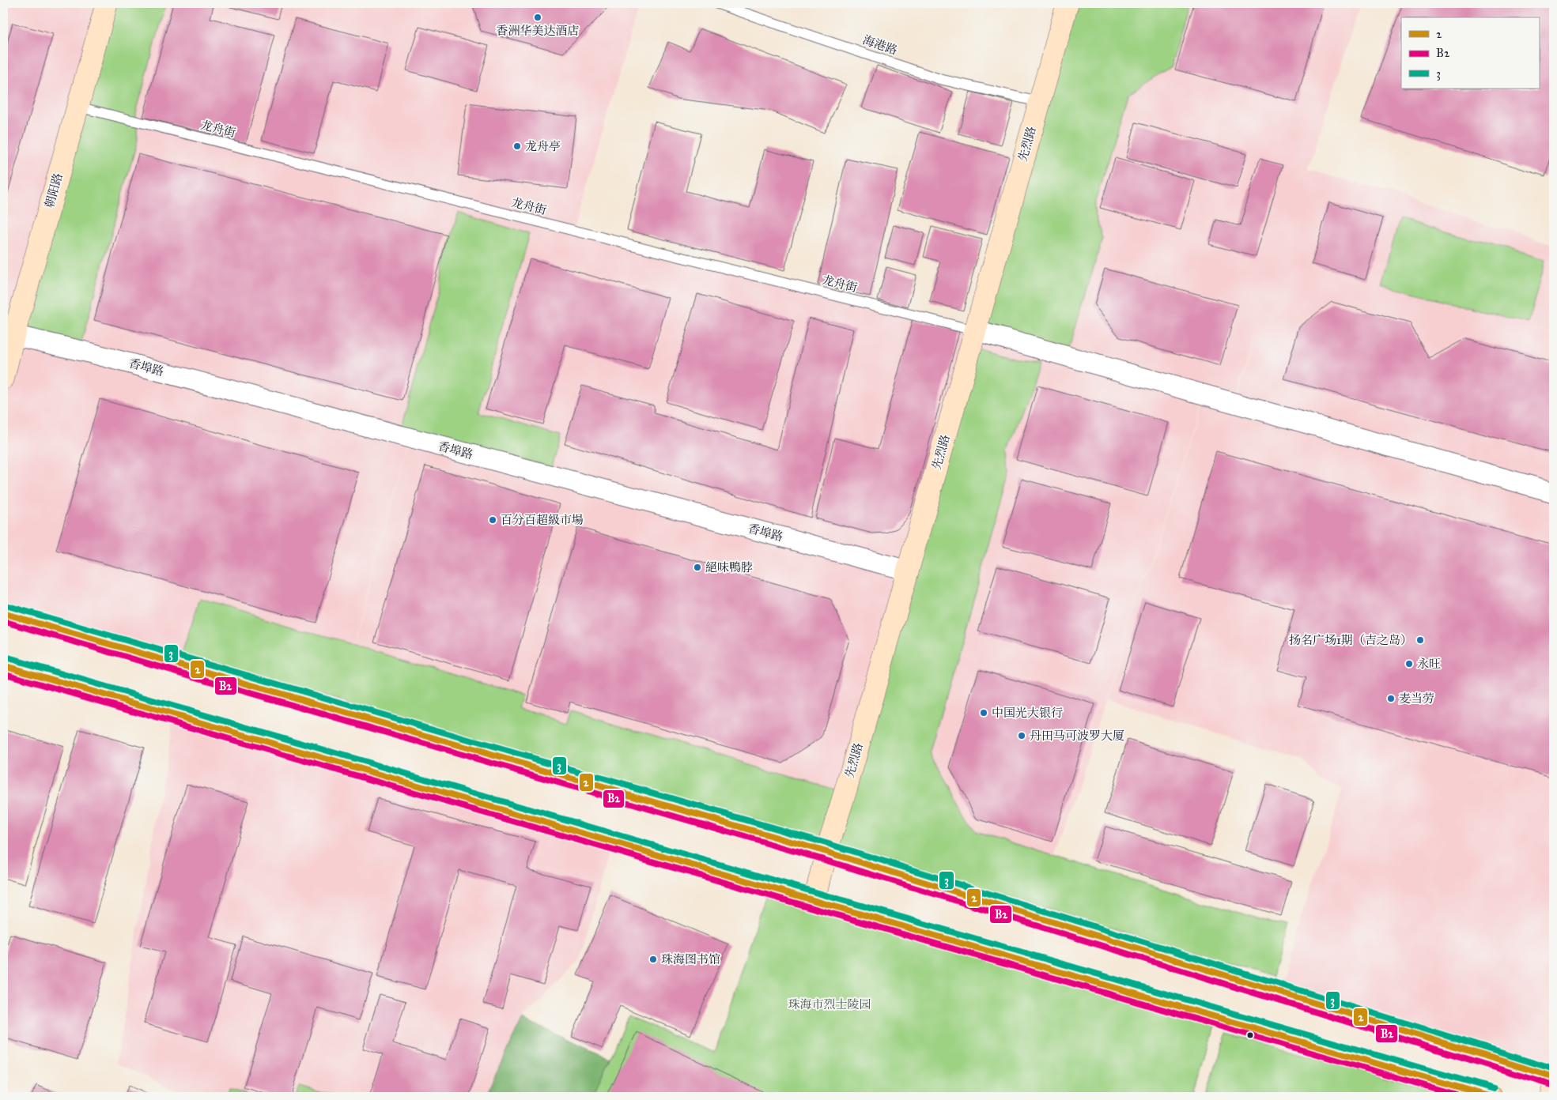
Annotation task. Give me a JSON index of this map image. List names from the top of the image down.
{
  "streets": {
    "street": ["先烈路", "朝阳路", "香埠路"],
    "lane": ["海港路", "龙舟街"]
  },
  "crossings": [
    ["海港路", "先烈路"],
    ["龙舟街", "先烈路"],
    ["龙舟街", "朝阳路"],
    ["先烈路", "香埠路"],
    ["朝阳路", "香埠路"]
  ],
  "parks": ["珠海市烈士陵园"],
  "places": [
    "香洲华美达酒店",
    "龙舟亭",
    "百分百超級市場",
    "絕味鴨脖",
    "扬名广场1期（吉之岛）",
    "永旺",
    "麦当劳",
    "中国光大银行",
    "丹田马可波罗大厦",
    "珠海图书馆"
  ],
  "lines": ["transit line 3", "transit line 2", "transit line B2"],
  "legend": ["2", "B2", "3"]
}
